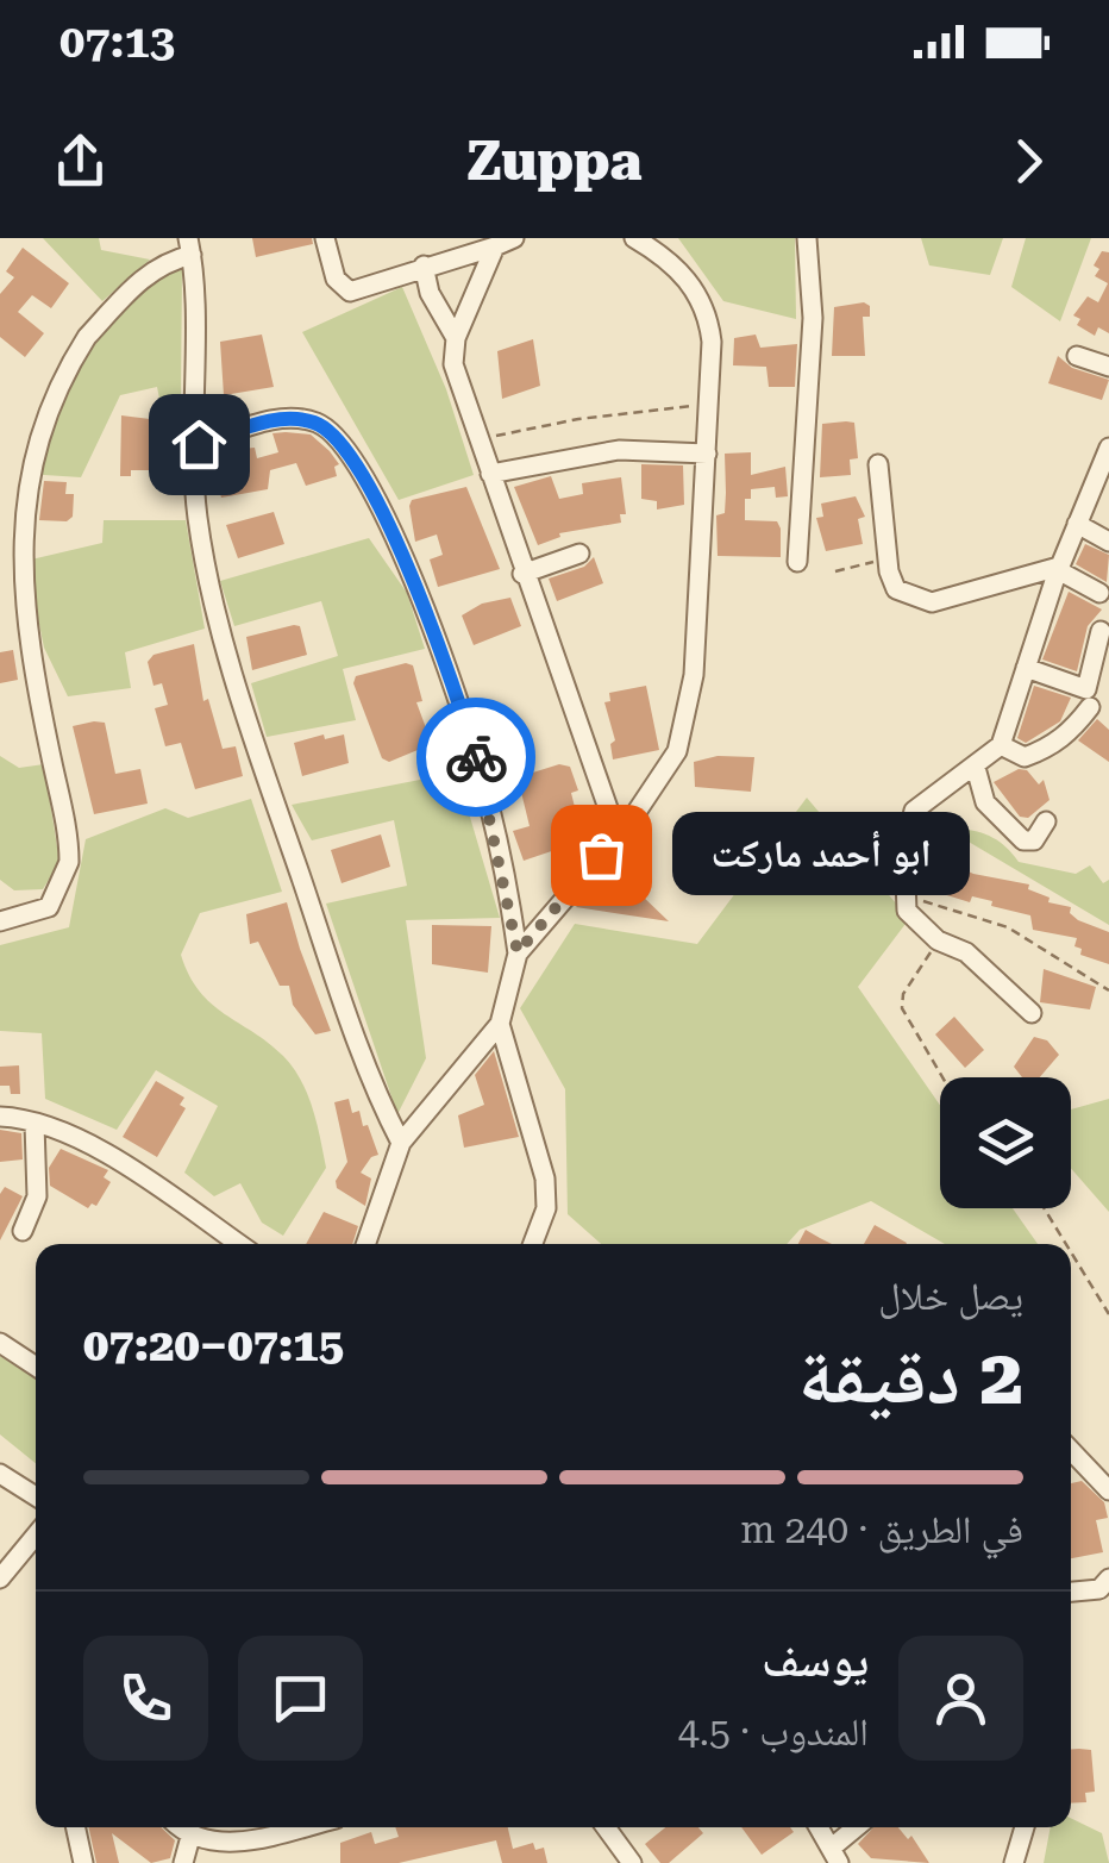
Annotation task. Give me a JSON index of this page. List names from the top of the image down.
{
  "places": ["ابو أحمد ماركت"],
  "page": {
    "status": "07:13",
    "header": "Zuppa",
    "bubble": "ابو أحمد ماركت",
    "heading": ["2 دقيقة", "يصل خلال", "07:15–07:20"],
    "panel": ["يوسف", "المندوب · 4.5"],
    "bar": "في الطريق · 240 m"
  }
}
